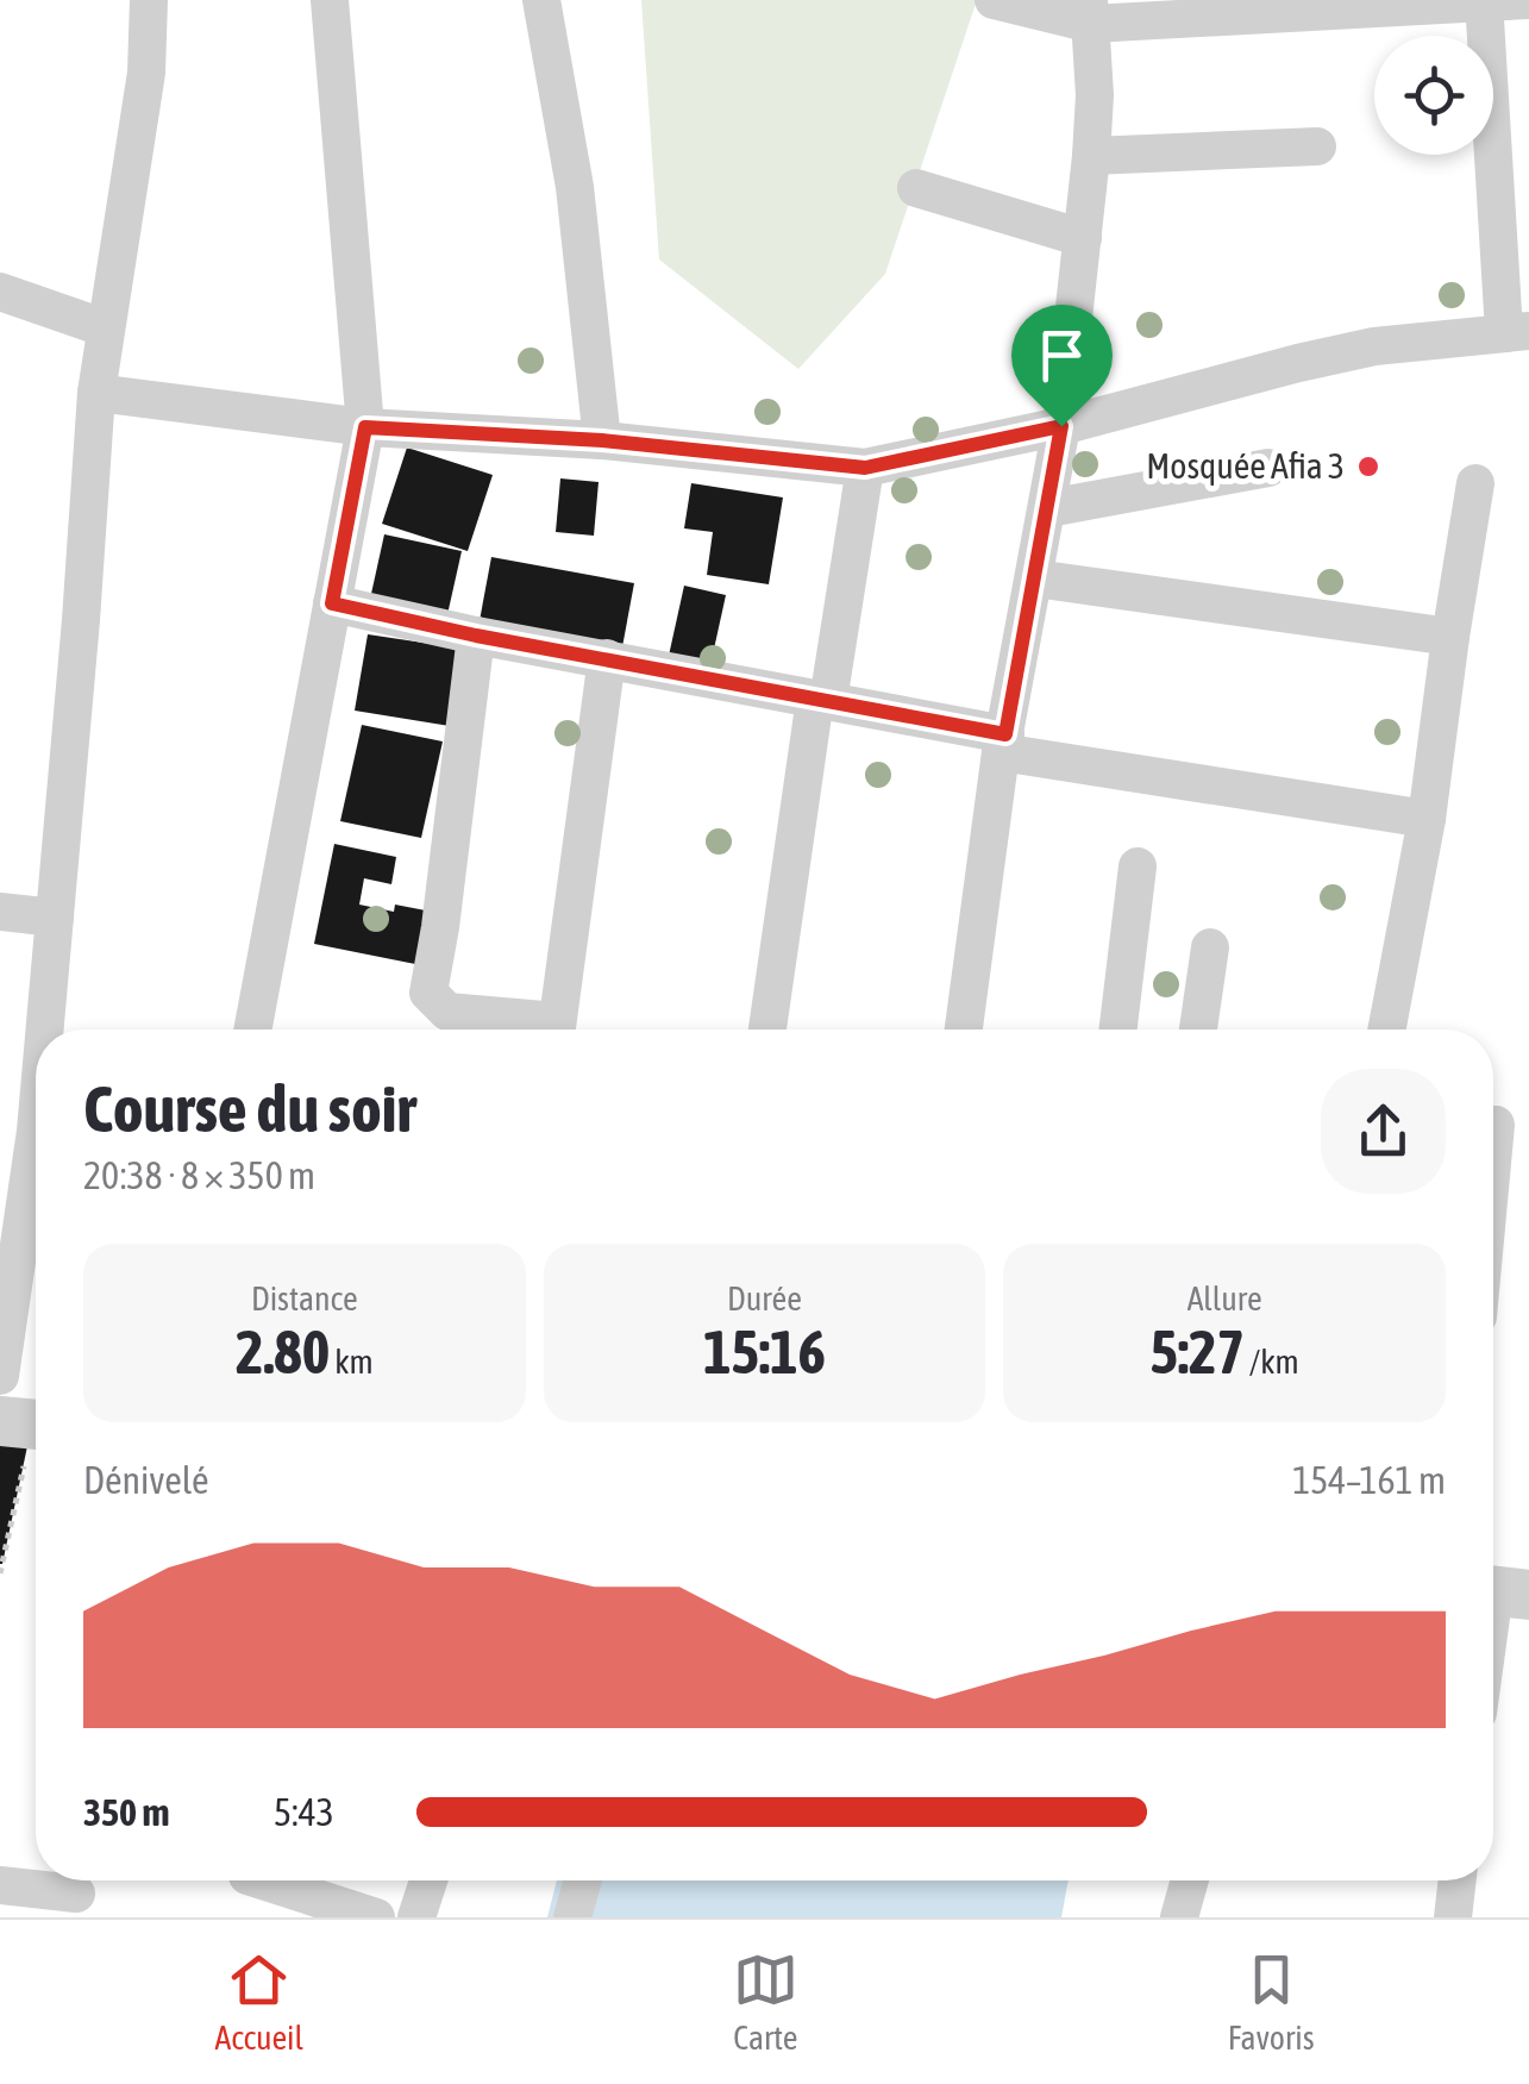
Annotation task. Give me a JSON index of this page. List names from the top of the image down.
{
  "places": ["Mosquée Afia 3"],
  "page": {
    "heading": ["Course du soir", "20:38 · 8 × 350 m"],
    "stats": [
      ["Distance", "2.80 km"],
      ["Durée", "15:16"],
      ["Allure", "5:27 /km"]
    ],
    "chart": ["Dénivelé", "154–161 m"],
    "list": [
      {
        "name": "350 m",
        "note": "5:43"
      }
    ],
    "tabs": ["Accueil", "Carte", "Favoris"]
  }
}
